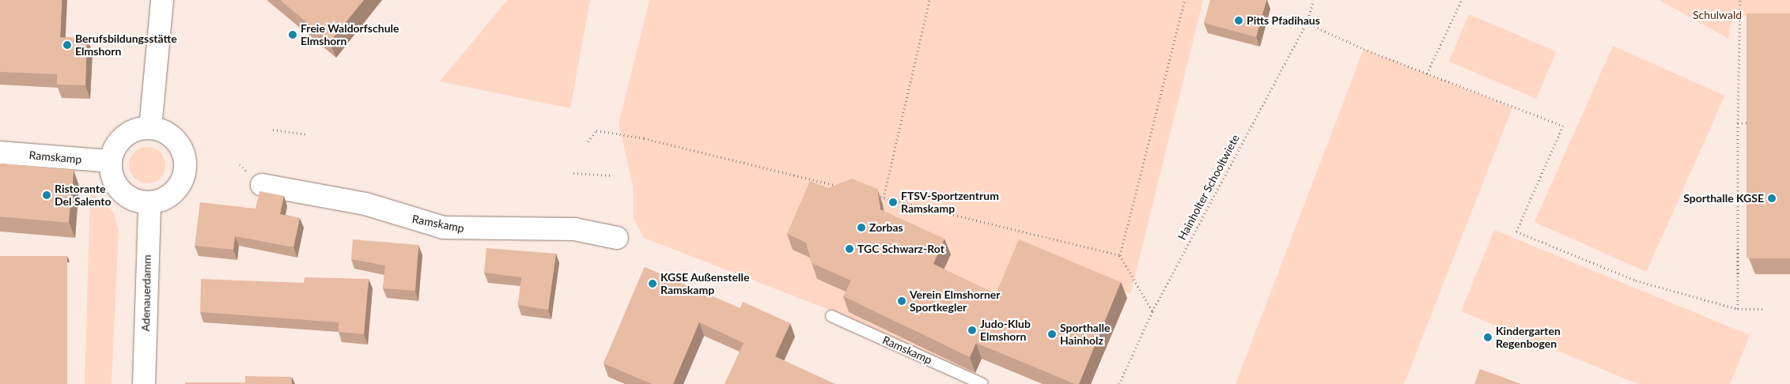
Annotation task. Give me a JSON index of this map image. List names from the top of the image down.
{
  "streets": {
    "street": ["Ramskamp", "Adenauerdamm"],
    "path": ["Hainholter Schooltwiete"]
  },
  "crossings": [
    ["Ramskamp", "Adenauerdamm"]
  ],
  "parks": ["Schulwald"],
  "places": [
    "Pitts Pfadihaus",
    "Freie Waldorfschule Elmshorn",
    "Berufsbildungsstätte Elmshorn",
    "Ristorante Del Salento",
    "Sporthalle KGSE",
    "FTSV-Sportzentrum Ramskamp",
    "Zorbas",
    "TGC Schwarz-Rot",
    "KGSE Außenstelle Ramskamp",
    "Verein Elmshorner Sportkegler",
    "Judo-Klub Elmshorn",
    "Sporthalle Hainholz",
    "Kindergarten Regenbogen"
  ]
}
